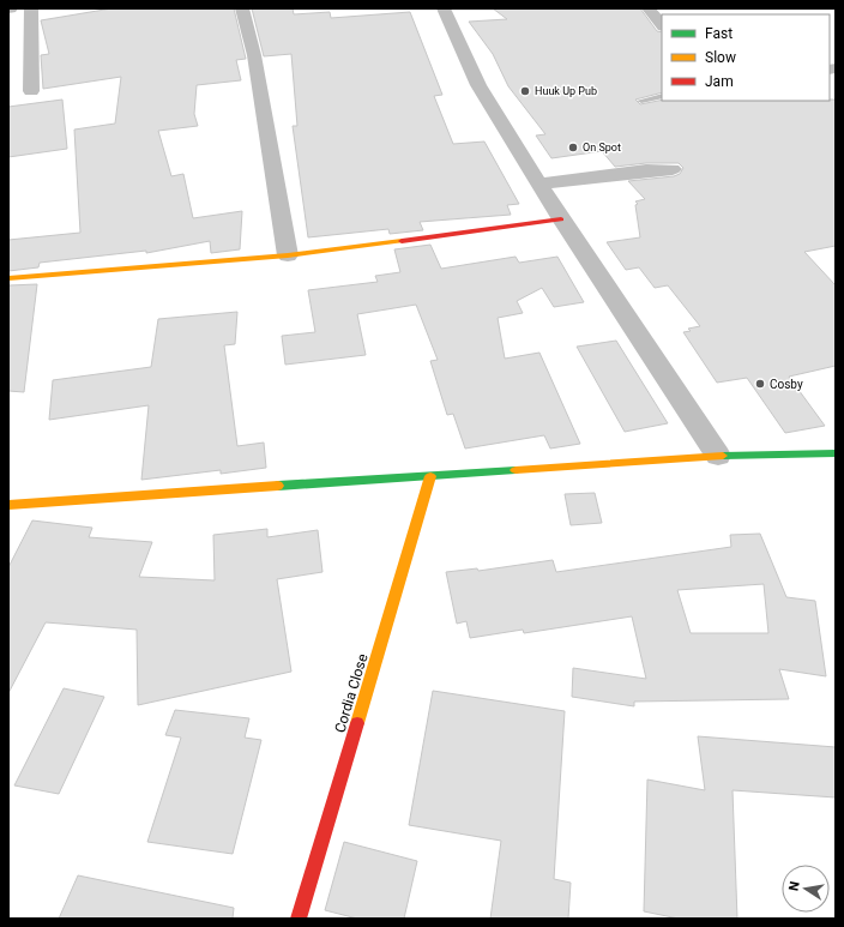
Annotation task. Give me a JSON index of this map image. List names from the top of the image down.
{
  "streets": {
    "street": ["Cordia Close"]
  },
  "places": ["Huuk Up Pub", "On Spot", "Cosby"],
  "legend": ["Fast", "Slow", "Jam"],
  "north": "left"
}
